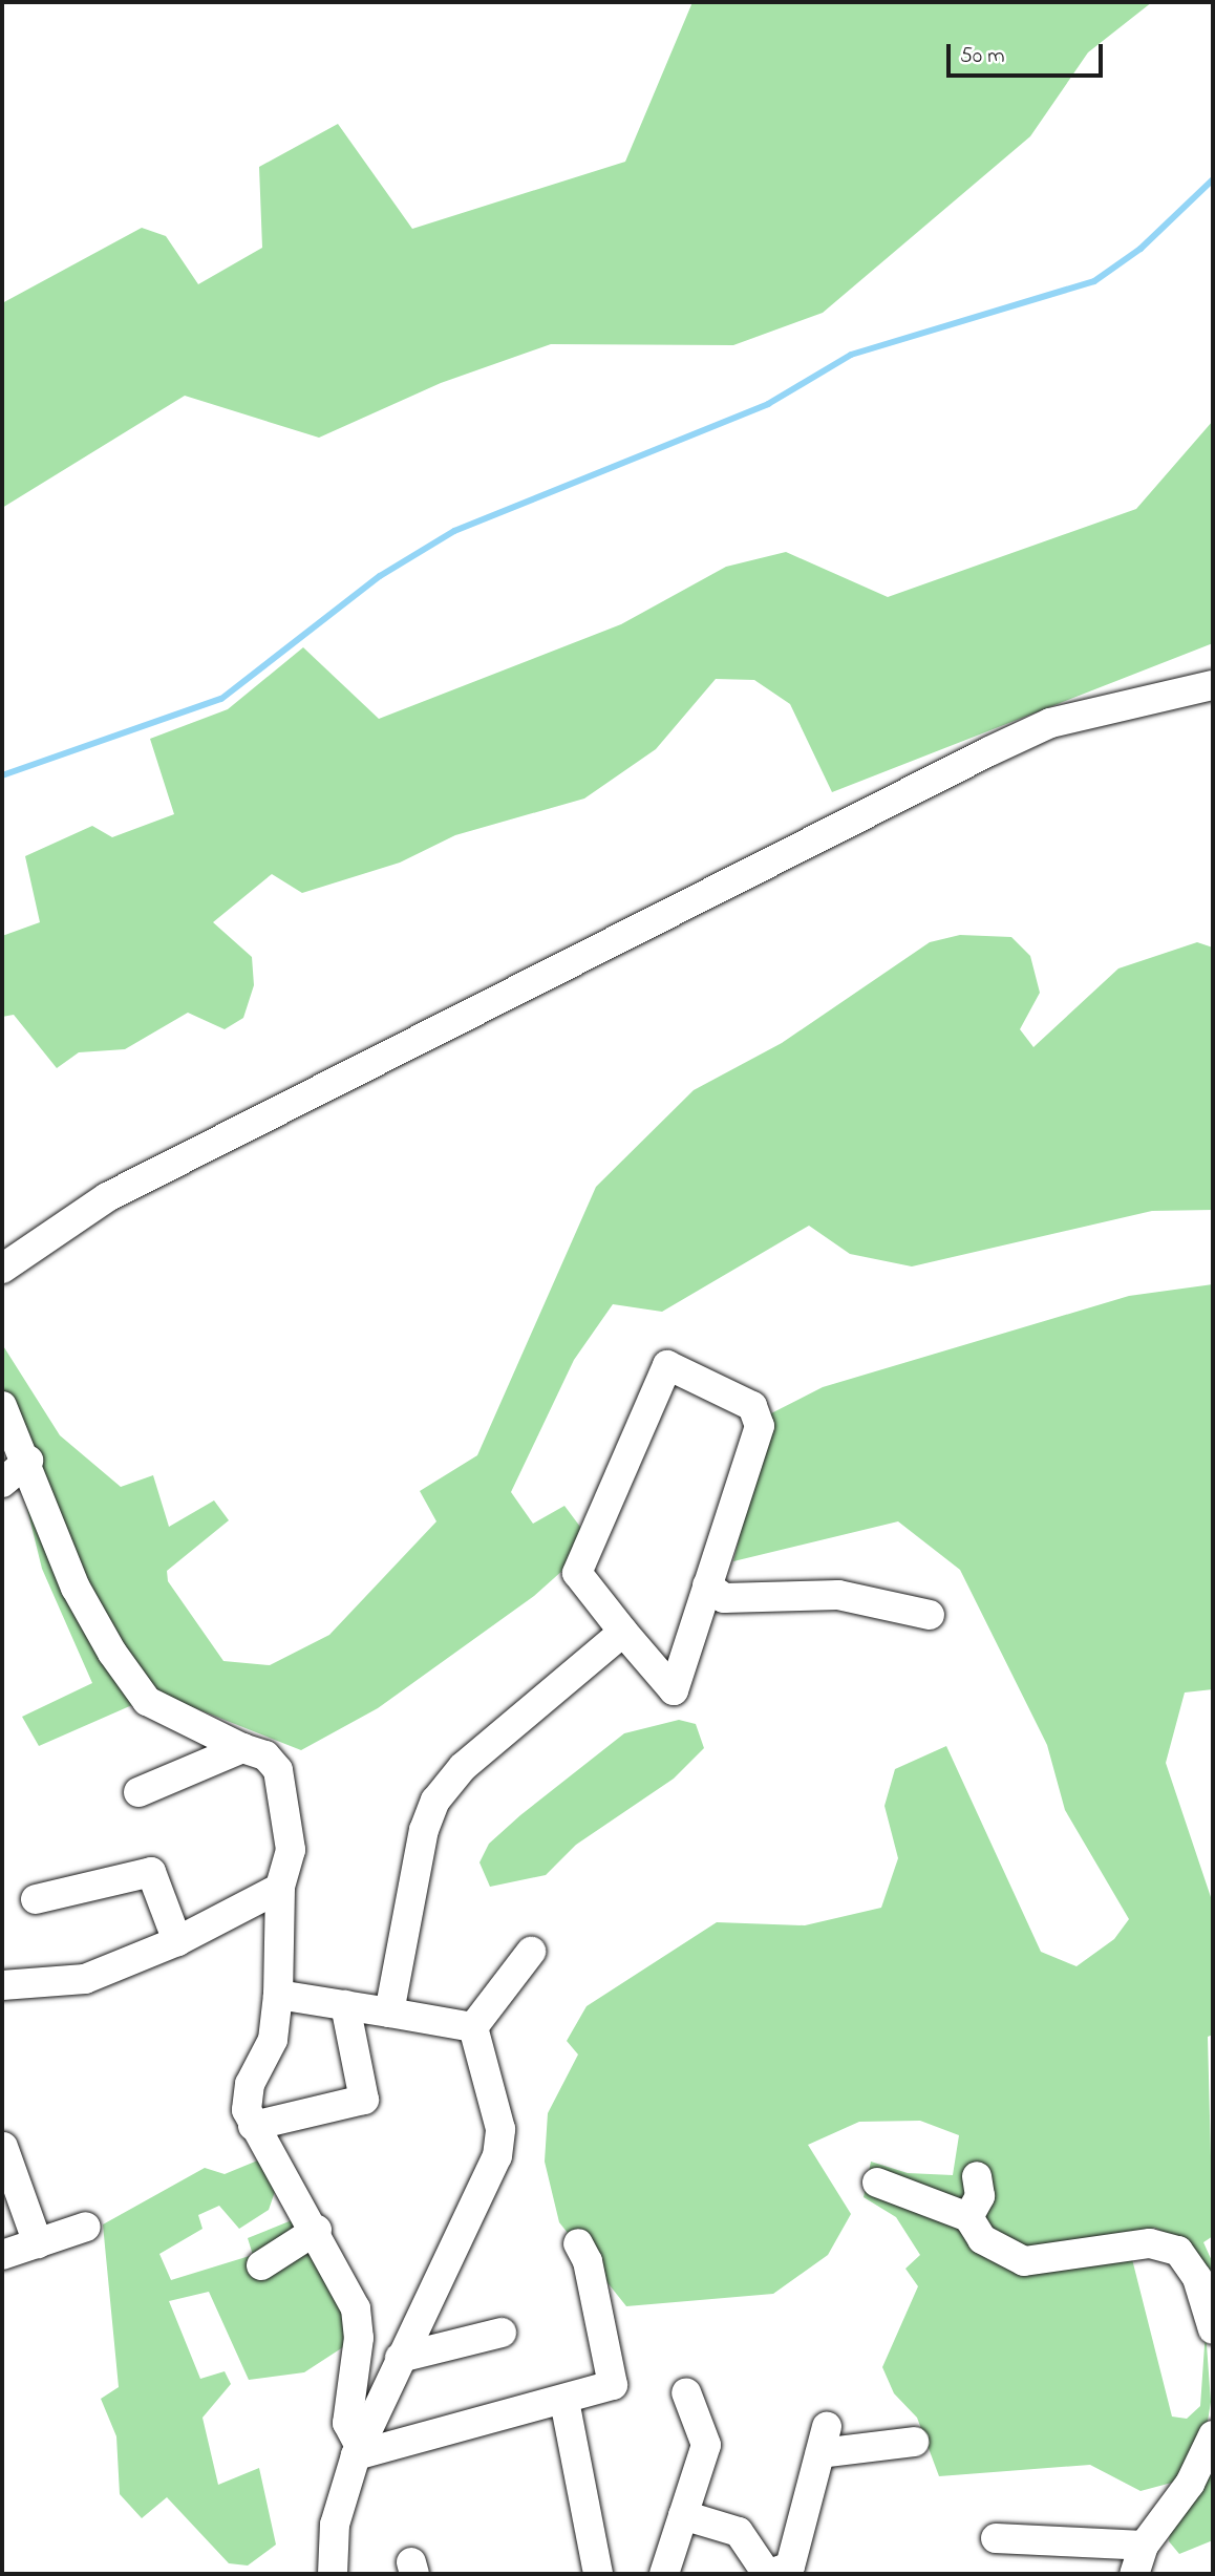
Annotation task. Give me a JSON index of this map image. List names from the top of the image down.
{
  "scale_bar": "50 m"
}
